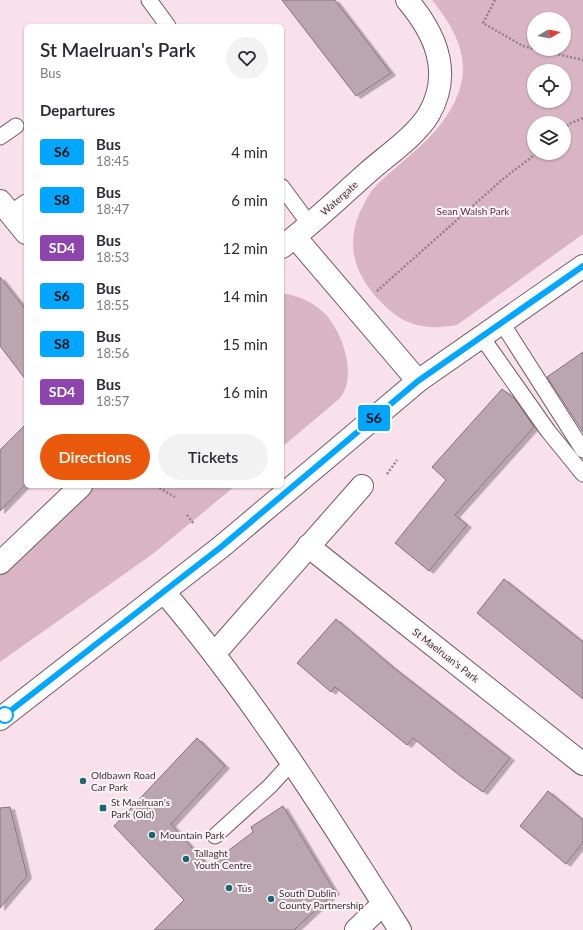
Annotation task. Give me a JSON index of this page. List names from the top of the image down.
{
  "streets": {
    "street": ["Watergate", "St Maelruan's Park"]
  },
  "parks": ["Sean Walsh Park"],
  "places": {
    "other": [
      "Oldbawn Road Car Park",
      "Mountain Park",
      "Tallaght Youth Centre",
      "Tús",
      "South Dublin County Partnership"
    ],
    "transit": ["St Maelruan's Park (Old)"]
  },
  "lines": ["bus line S6"],
  "north": "right",
  "page": {
    "on_map": "S6",
    "heading": [
      ["St Maelruan's Park", "Bus"],
      "Departures"
    ],
    "list": [
      {
        "mark": "S6",
        "name": "Bus",
        "note": "18:45",
        "value": "4 min"
      },
      {
        "mark": "S8",
        "name": "Bus",
        "note": "18:47",
        "value": "6 min"
      },
      {
        "mark": "SD4",
        "name": "Bus",
        "note": "18:53",
        "value": "12 min"
      },
      {
        "mark": "S6",
        "name": "Bus",
        "note": "18:55",
        "value": "14 min"
      },
      {
        "mark": "S8",
        "name": "Bus",
        "note": "18:56",
        "value": "15 min"
      },
      {
        "mark": "SD4",
        "name": "Bus",
        "note": "18:57",
        "value": "16 min"
      }
    ],
    "buttons": ["Directions", "Tickets"]
  }
}
